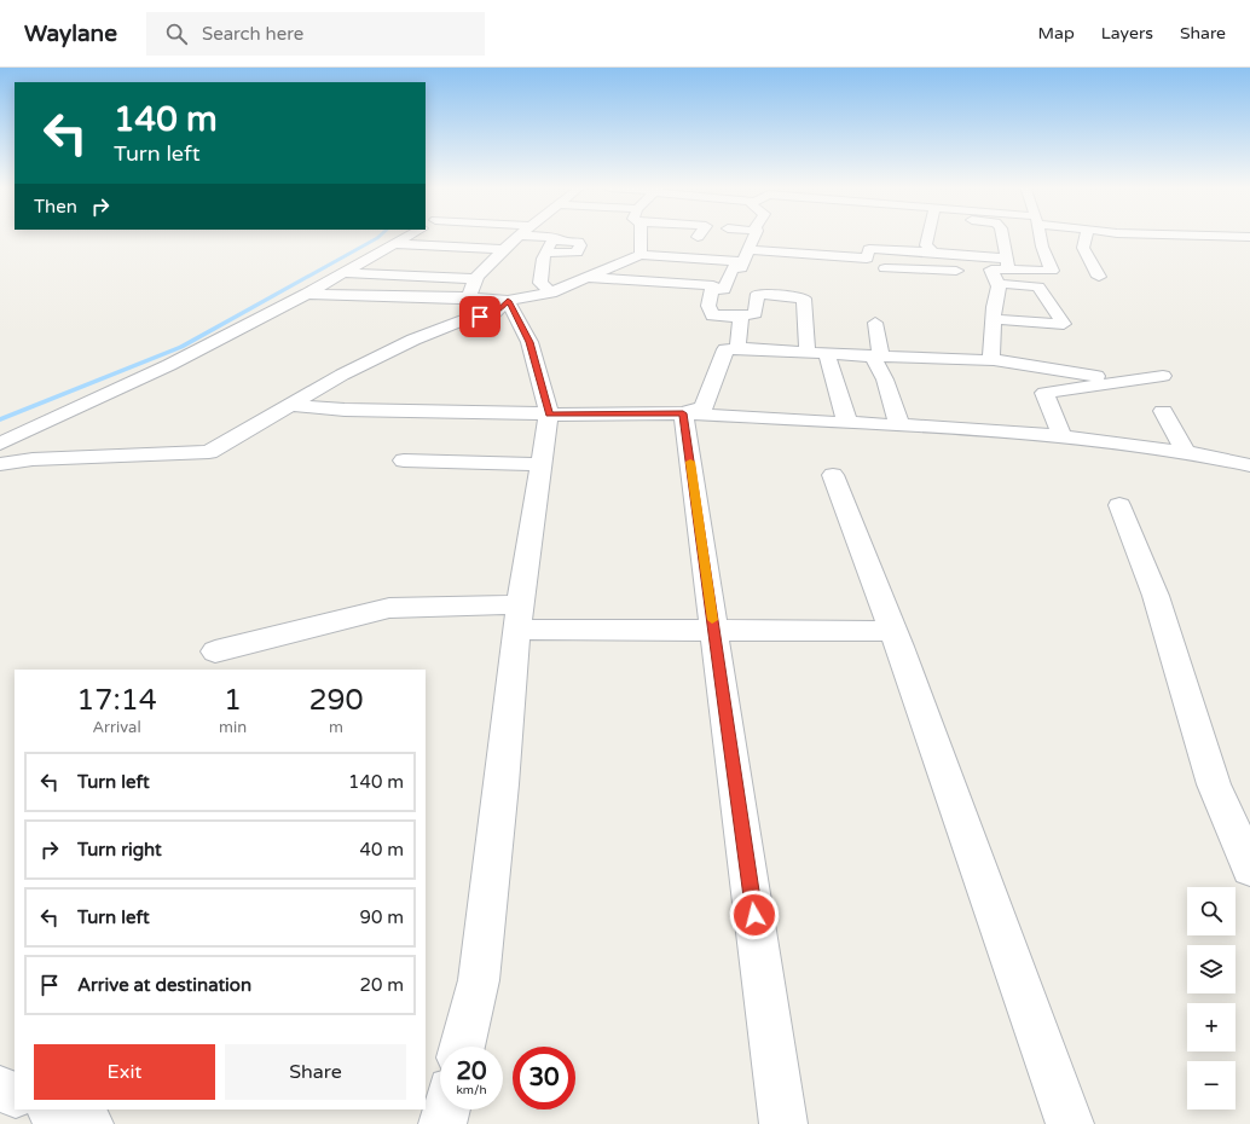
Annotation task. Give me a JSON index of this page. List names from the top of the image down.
{
  "page": {
    "header": "Waylane",
    "search": "Search here",
    "nav": ["Map", "Layers", "Share"],
    "turn": ["140 m", "Turn left"],
    "then": "Then",
    "eta": [
      "17:14",
      "Arrival",
      "1",
      "min",
      "290",
      "m"
    ],
    "list": [
      {
        "name": "Turn left",
        "value": "140 m"
      },
      {
        "name": "Turn right",
        "value": "40 m"
      },
      {
        "name": "Turn left",
        "value": "90 m"
      },
      {
        "name": "Arrive at destination",
        "value": "20 m"
      }
    ],
    "map_buttons": ["+", "−"],
    "buttons": ["Exit", "Share"],
    "speed": "20 km/h",
    "limit": "30"
  }
}
